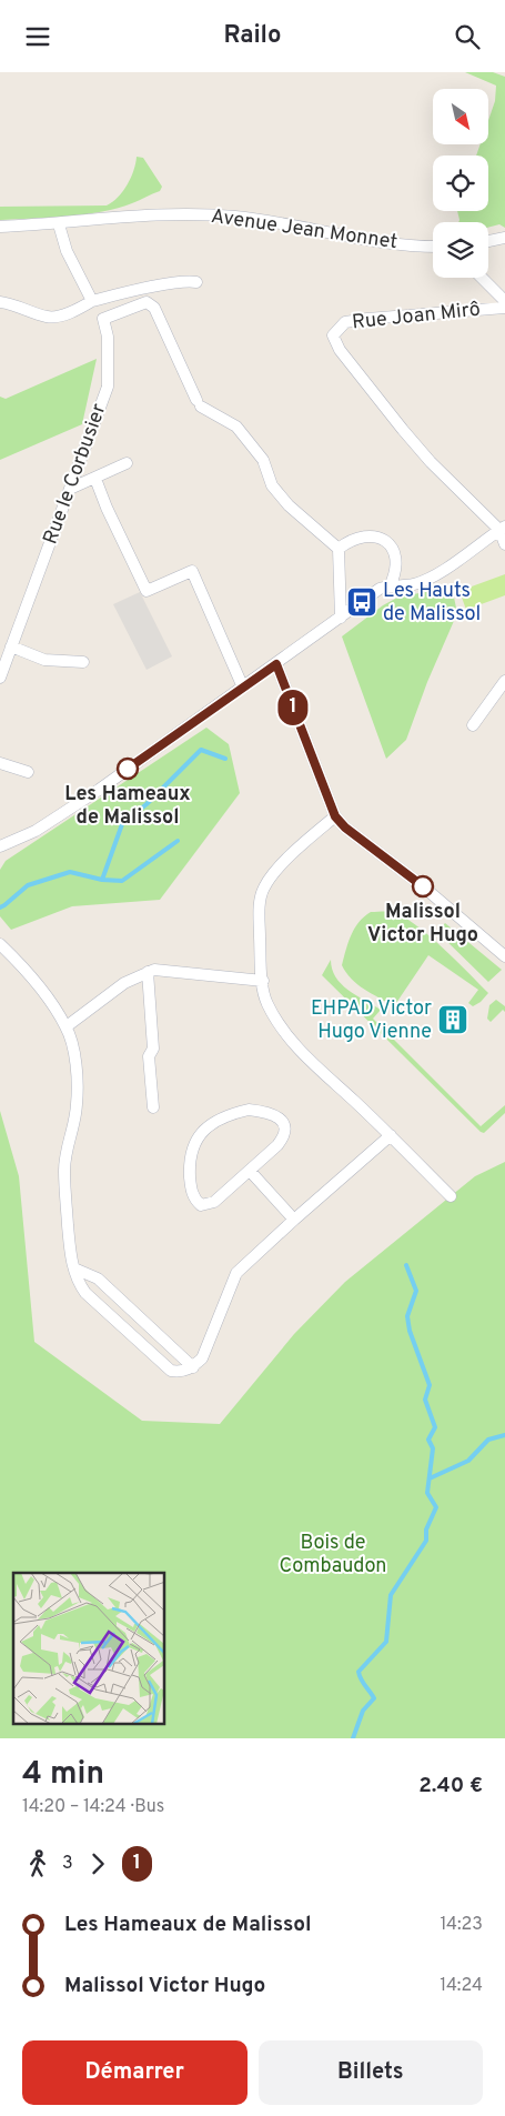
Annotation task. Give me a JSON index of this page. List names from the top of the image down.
{
  "streets": {
    "street": ["Avenue Jean Monnet", "Rue Joan Mirô", "Rue le Corbusier"]
  },
  "parks": ["Bois de Combaudon"],
  "places": {
    "bus stop": ["Les Hauts de Malissol"],
    "other": ["Les Hameaux de Malissol", "Malissol Victor Hugo"],
    "building": ["EHPAD Victor Hugo Vienne"]
  },
  "lines": ["bus line 1"],
  "north": "bottom right",
  "page": {
    "header": "Railo",
    "on_map": "1",
    "heading": ["4 min", "14:20 – 14:24 · Bus", "2.40 €"],
    "legs": ["3", "1"],
    "list": [
      {
        "name": "Les Hameaux de Malissol",
        "value": "14:23"
      },
      {
        "name": "Malissol Victor Hugo",
        "value": "14:24"
      }
    ],
    "buttons": ["Démarrer", "Billets"]
  }
}
